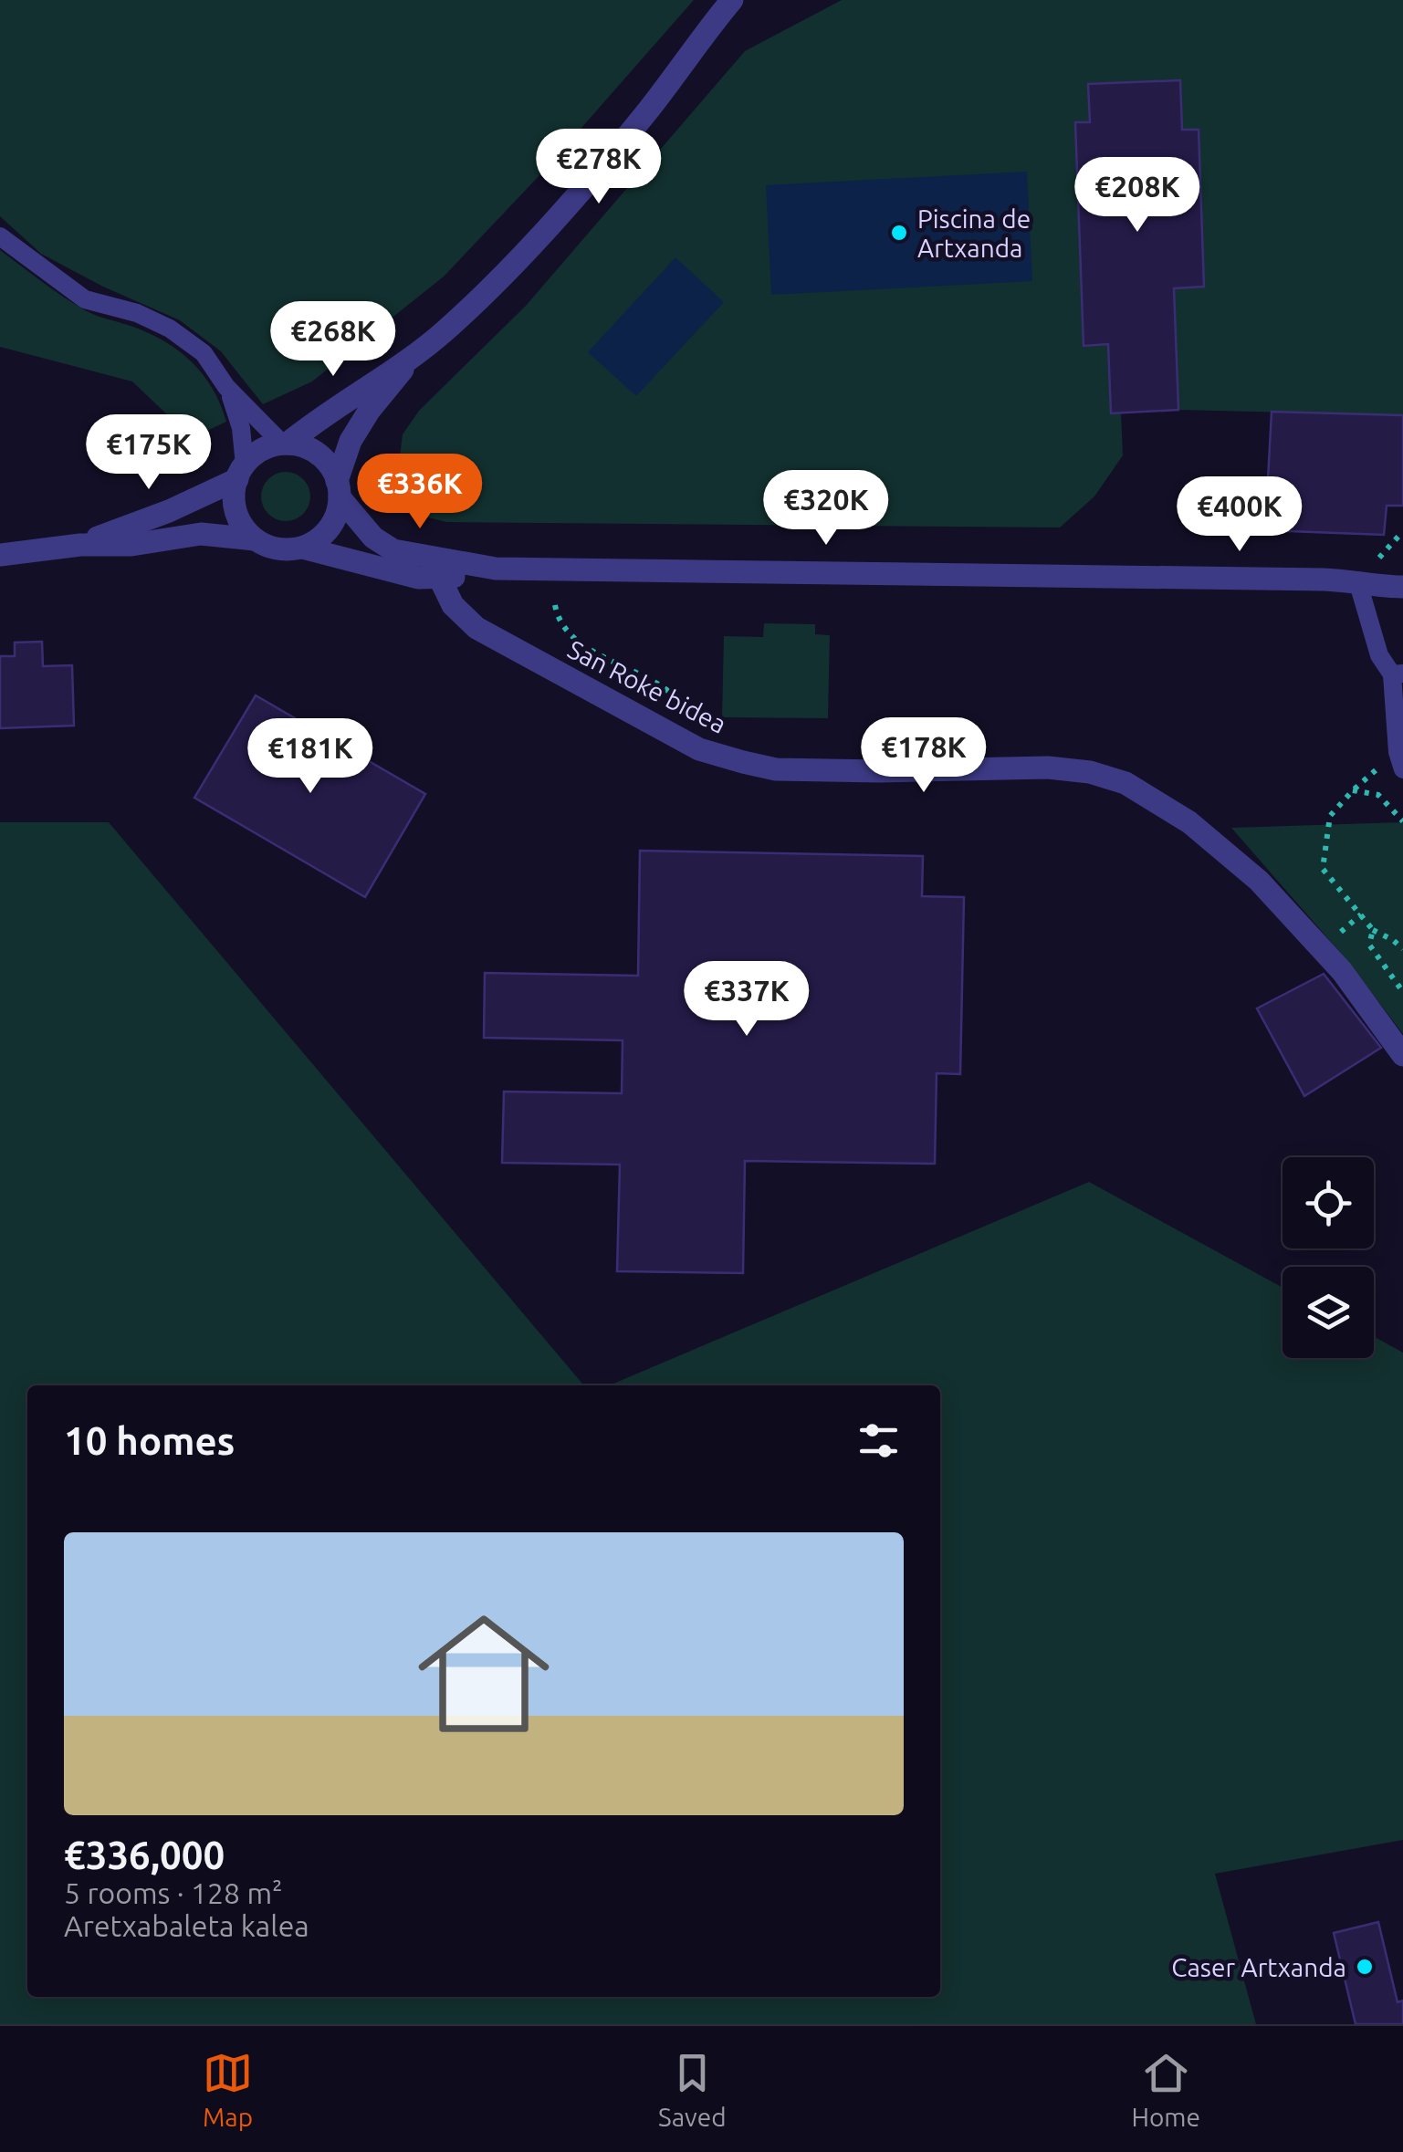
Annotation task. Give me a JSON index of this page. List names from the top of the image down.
{
  "streets": {
    "street": ["San Roke bidea"]
  },
  "places": ["Piscina de Artxanda", "Caser Artxanda"],
  "page": {
    "price": [
      "€278K",
      "€208K",
      "€268K",
      "€175K",
      "€336K",
      "€320K",
      "€400K",
      "€178K",
      "€181K",
      "€337K"
    ],
    "heading": "10 homes",
    "list": [
      {
        "name": "€336,000",
        "note": "5 rooms · 128 m² · Aretxabaleta kalea"
      }
    ],
    "tabs": ["Map", "Saved", "Home"]
  }
}
